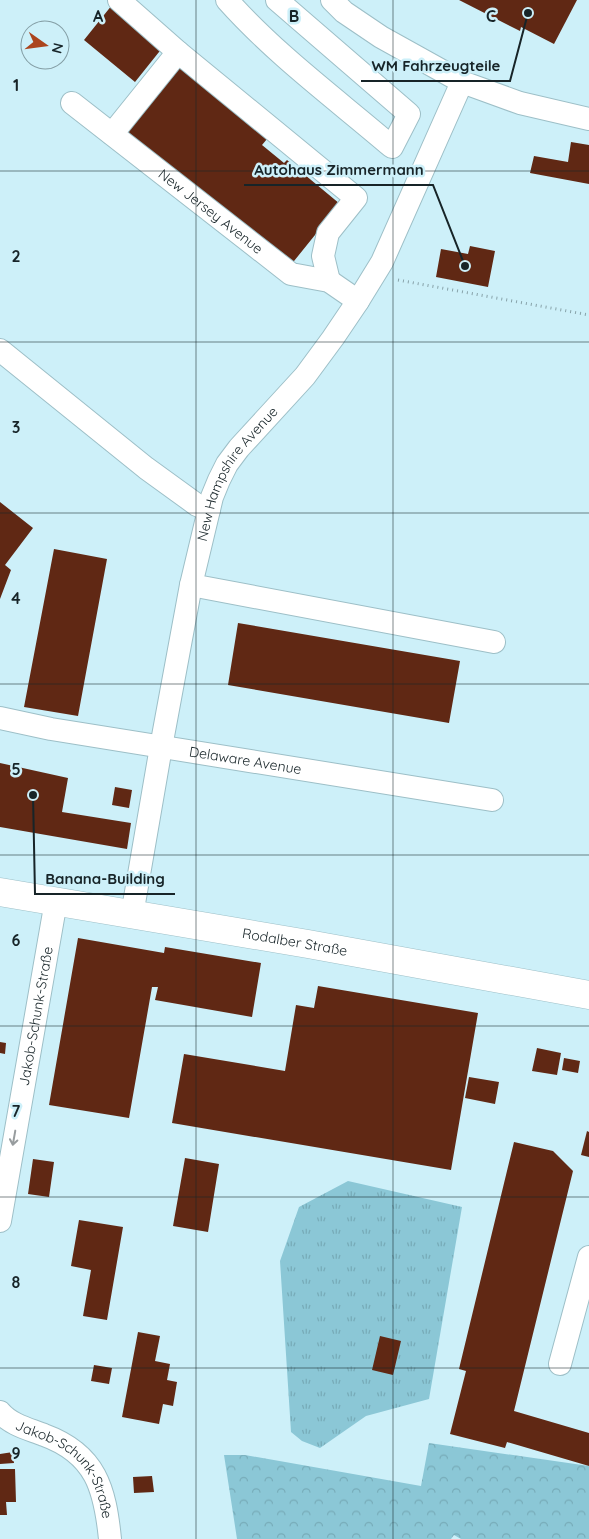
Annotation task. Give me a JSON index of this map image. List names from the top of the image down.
{
  "streets": {
    "main road": ["Rodalber Straße"],
    "street": [
      "New Jersey Avenue",
      "New Hampshire Avenue",
      "Delaware Avenue",
      "Jakob-Schunk-Straße"
    ]
  },
  "crossings": [
    ["New Jersey Avenue", "New Hampshire Avenue"],
    ["New Hampshire Avenue", "Delaware Avenue"],
    ["New Hampshire Avenue", "Rodalber Straße"],
    ["Rodalber Straße", "Jakob-Schunk-Straße"]
  ],
  "one_way": ["Jakob-Schunk-Straße"],
  "places": ["WM Fahrzeugteile", "Autohaus Zimmermann", "Banana-Building"],
  "north": "right",
  "grid": {
    "columns": ["A", "B", "C"],
    "rows": [
      "1",
      "2",
      "3",
      "4",
      "5",
      "6",
      "7",
      "8",
      "9"
    ]
  }
}
